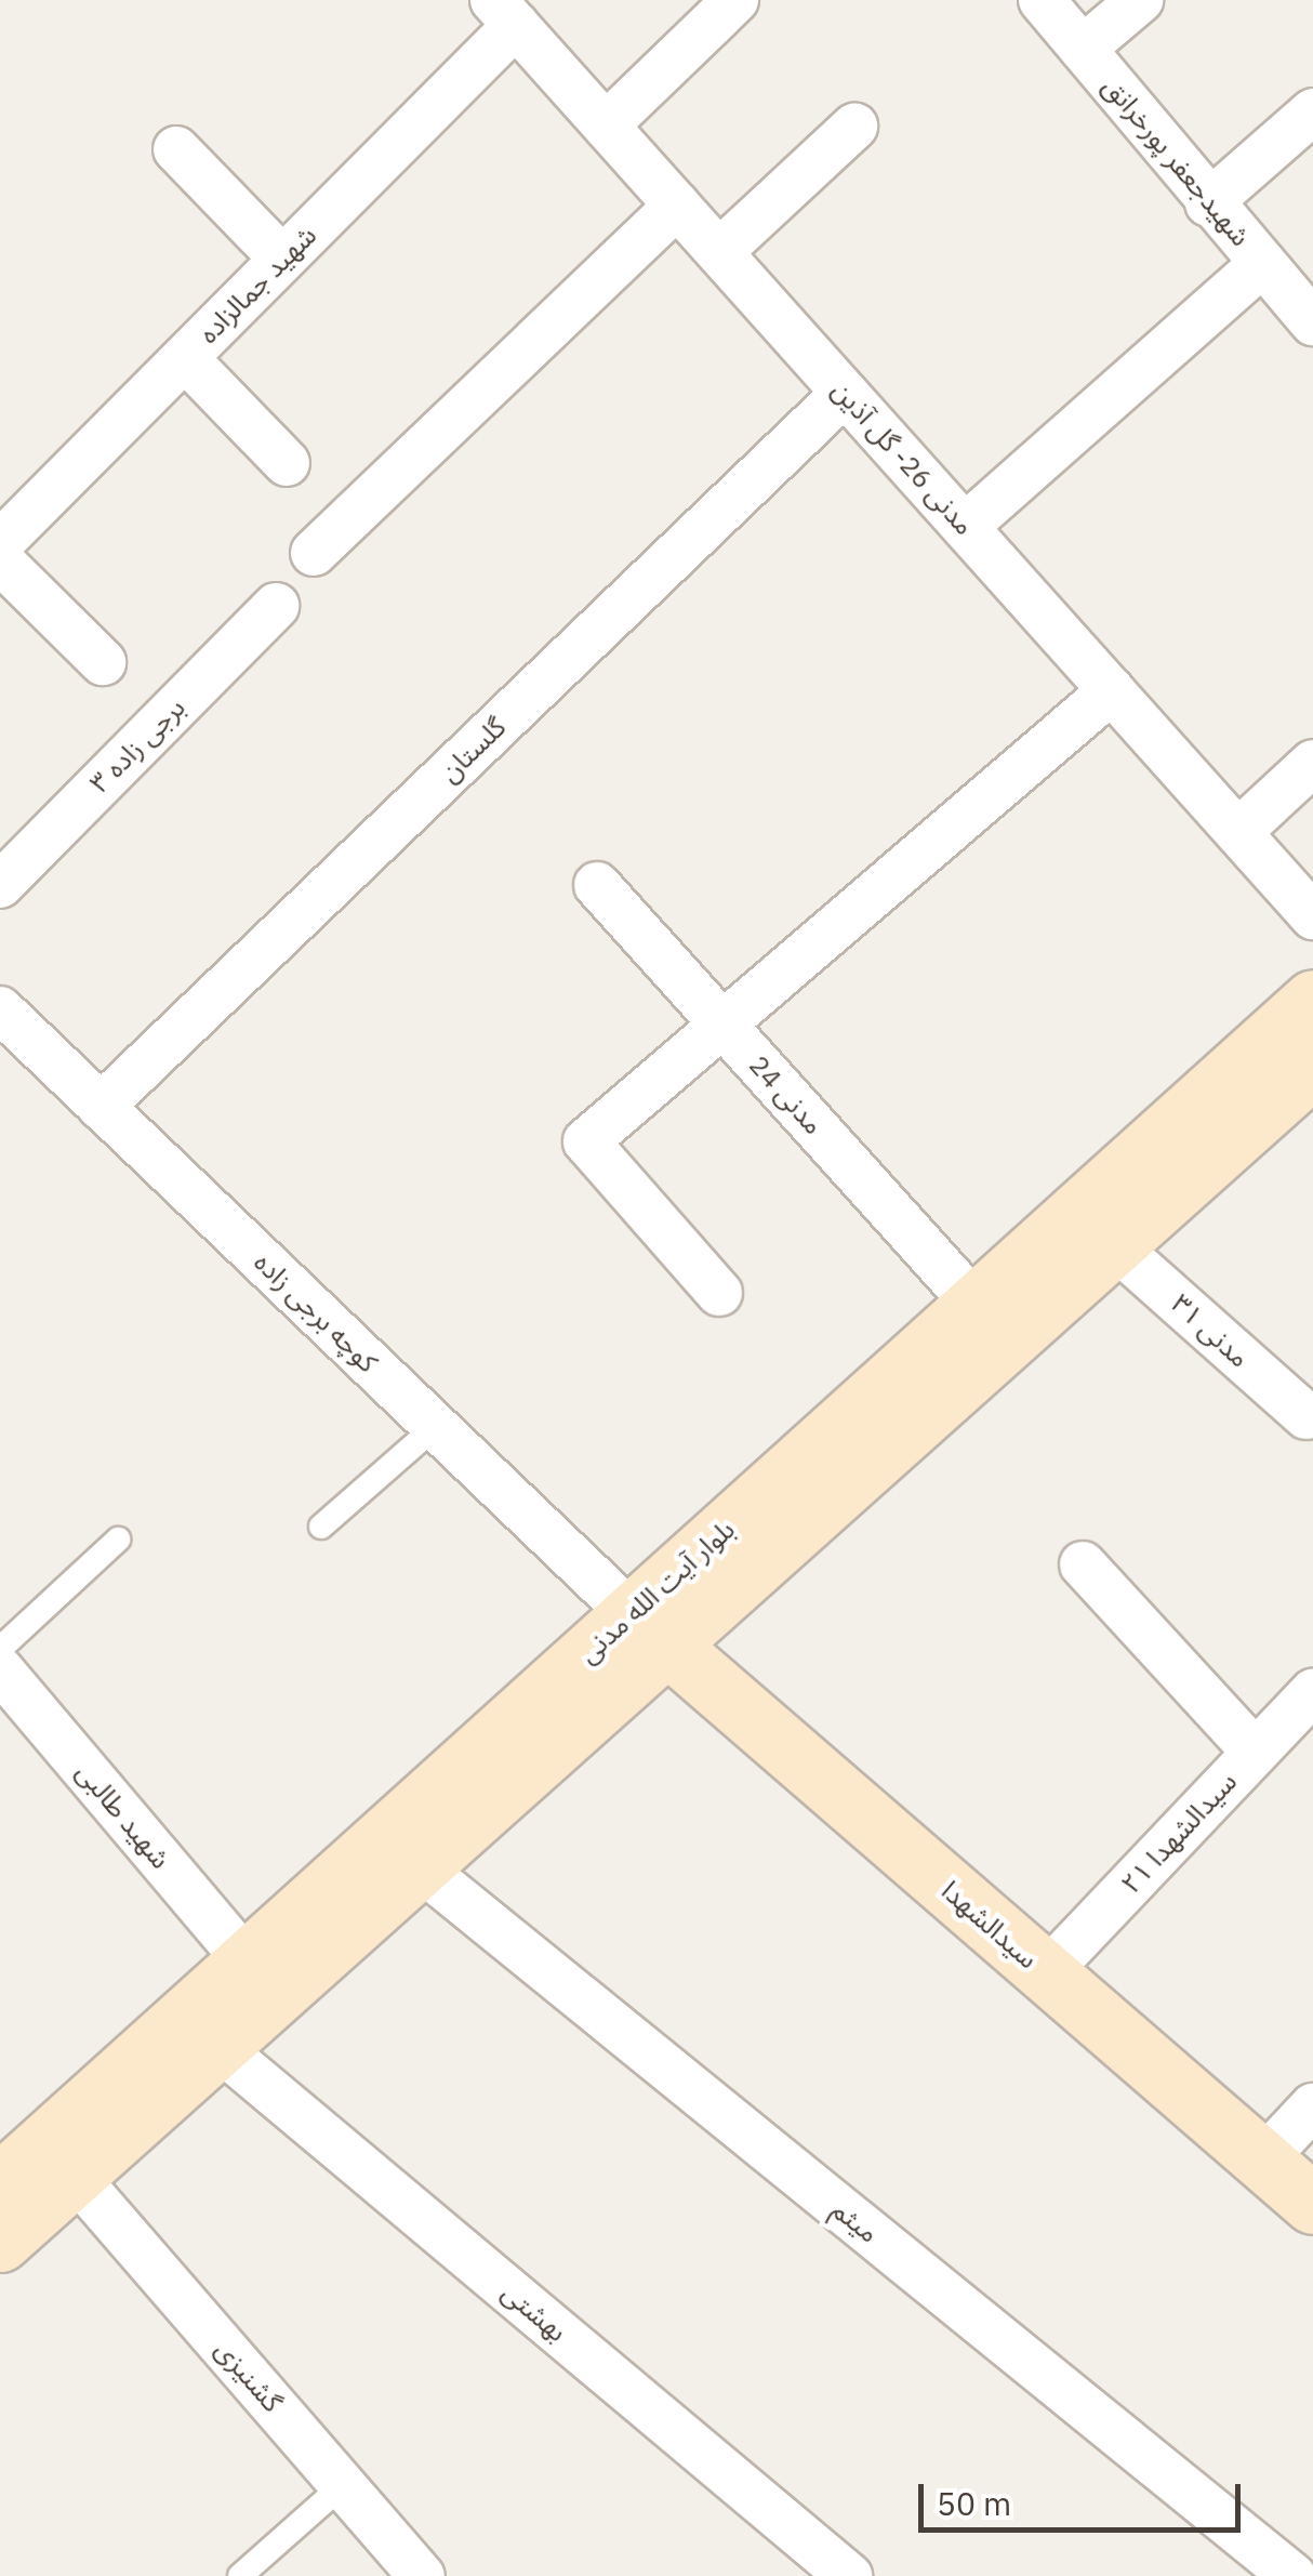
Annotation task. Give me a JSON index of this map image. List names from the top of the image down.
{
  "streets": {
    "main road": ["بلوار آیت الله مدنی", "سیدالشهدا"],
    "street": [
      "شهیدجعفر پورخرانق",
      "شهید جمالزاده",
      "مدنی 26- گل آذین",
      "برجی زاده ۳",
      "گلستان",
      "مدنی 24",
      "کوچه برجى زاده",
      "مدنی ۳۱",
      "شهید طالبی",
      "سیدالشهدا ۲۱",
      "میثم",
      "بهشتی",
      "گشنیزی"
    ]
  },
  "crossings": [
    ["شهید جمالزاده", "مدنی 26- گل آذین"],
    ["مدنی 26- گل آذین", "گلستان"],
    ["گلستان", "کوچه برجى زاده"],
    ["مدنی 24", "بلوار آیت الله مدنی"],
    ["کوچه برجى زاده", "بلوار آیت الله مدنی"],
    ["کوچه برجى زاده", "سیدالشهدا"],
    ["مدنی ۳۱", "بلوار آیت الله مدنی"],
    ["بلوار آیت الله مدنی", "شهید طالبی"],
    ["بلوار آیت الله مدنی", "سیدالشهدا"],
    ["بلوار آیت الله مدنی", "میثم"],
    ["بلوار آیت الله مدنی", "بهشتی"],
    ["بلوار آیت الله مدنی", "گشنیزی"],
    ["سیدالشهدا ۲۱", "سیدالشهدا"]
  ],
  "scale_bar": "50 m"
}
